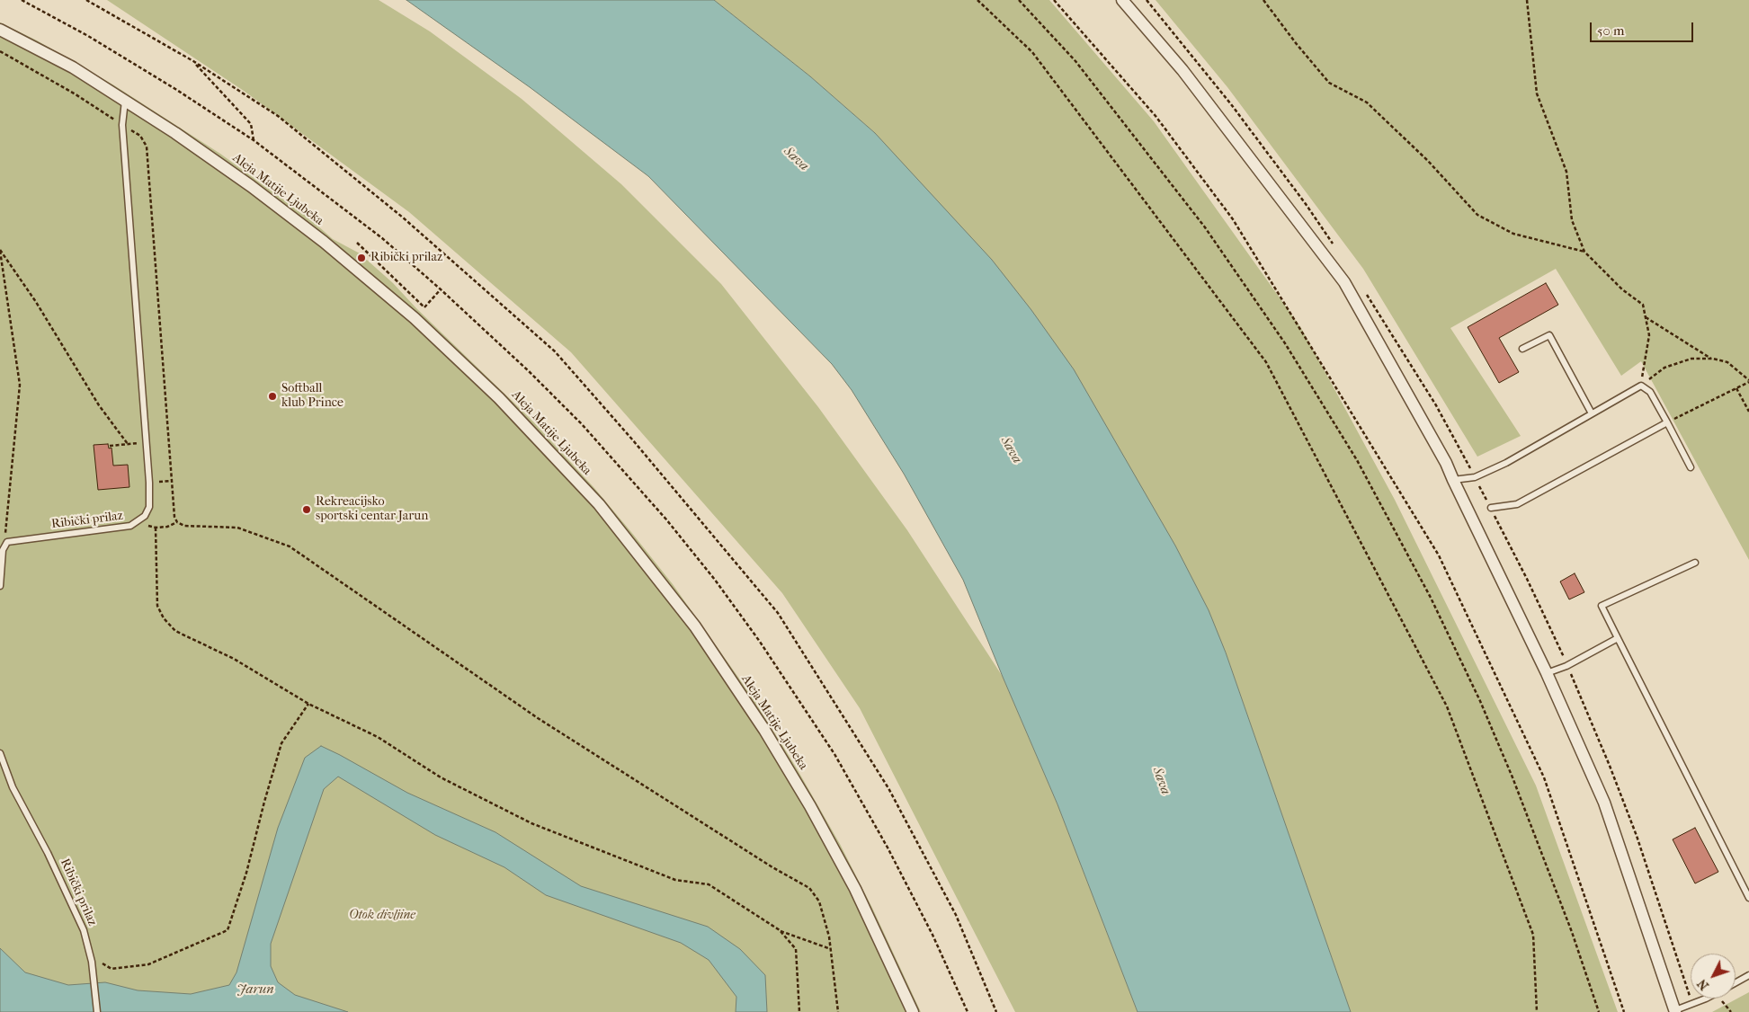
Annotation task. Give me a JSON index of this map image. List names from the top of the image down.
{
  "streets": {
    "street": ["Aleja Matije Ljubeka"],
    "lane": ["Ribički prilaz"]
  },
  "crossings": [
    ["Aleja Matije Ljubeka", "Ribički prilaz"]
  ],
  "water": ["Sava", "Jarun"],
  "parks": ["Otok divljine"],
  "places": ["Ribički prilaz", "Softball klub Prince", "Rekreacijsko sportski centar Jarun"],
  "scale_bar": "50 m",
  "north": "bottom left"
}
